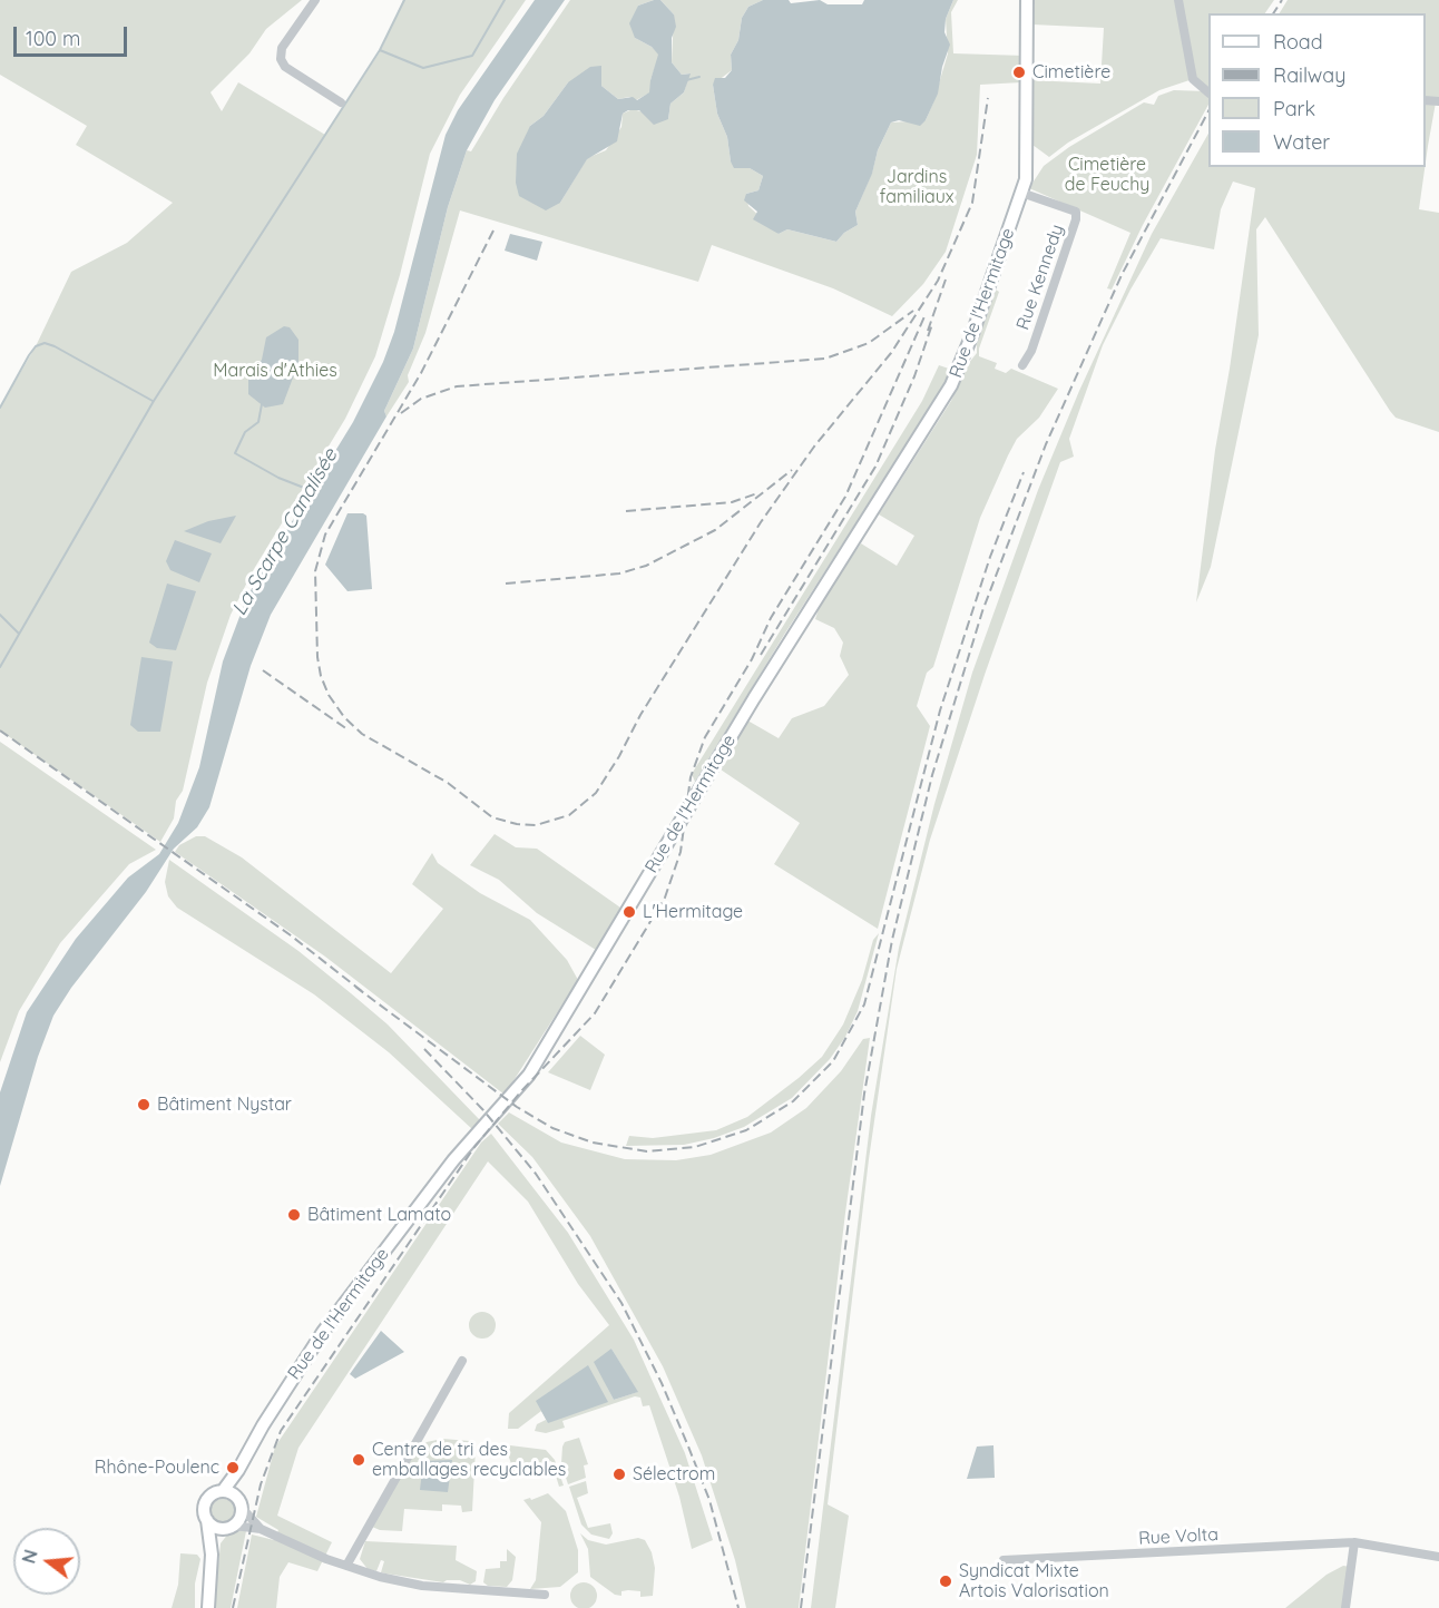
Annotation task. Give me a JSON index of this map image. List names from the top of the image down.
{
  "streets": {
    "street": ["Rue Kennedy", "Rue de l'Hermitage", "Rue Volta"]
  },
  "crossings": [
    ["Rue Kennedy", "Rue de l'Hermitage"]
  ],
  "water": ["La Scarpe Canalisée"],
  "parks": ["Cimetière de Feuchy", "Jardins familiaux", "Marais d'Athies"],
  "places": [
    "Cimetière",
    "L'Hermitage",
    "Bâtiment Nystar",
    "Bâtiment Lamato",
    "Centre de tri des emballages recyclables",
    "Rhône-Poulenc",
    "Sélectrom",
    "Syndicat Mixte Artois Valorisation"
  ],
  "legend": [
    "Road",
    "Railway",
    "Park",
    "Water"
  ],
  "scale_bar": "100 m",
  "north": "left"
}
